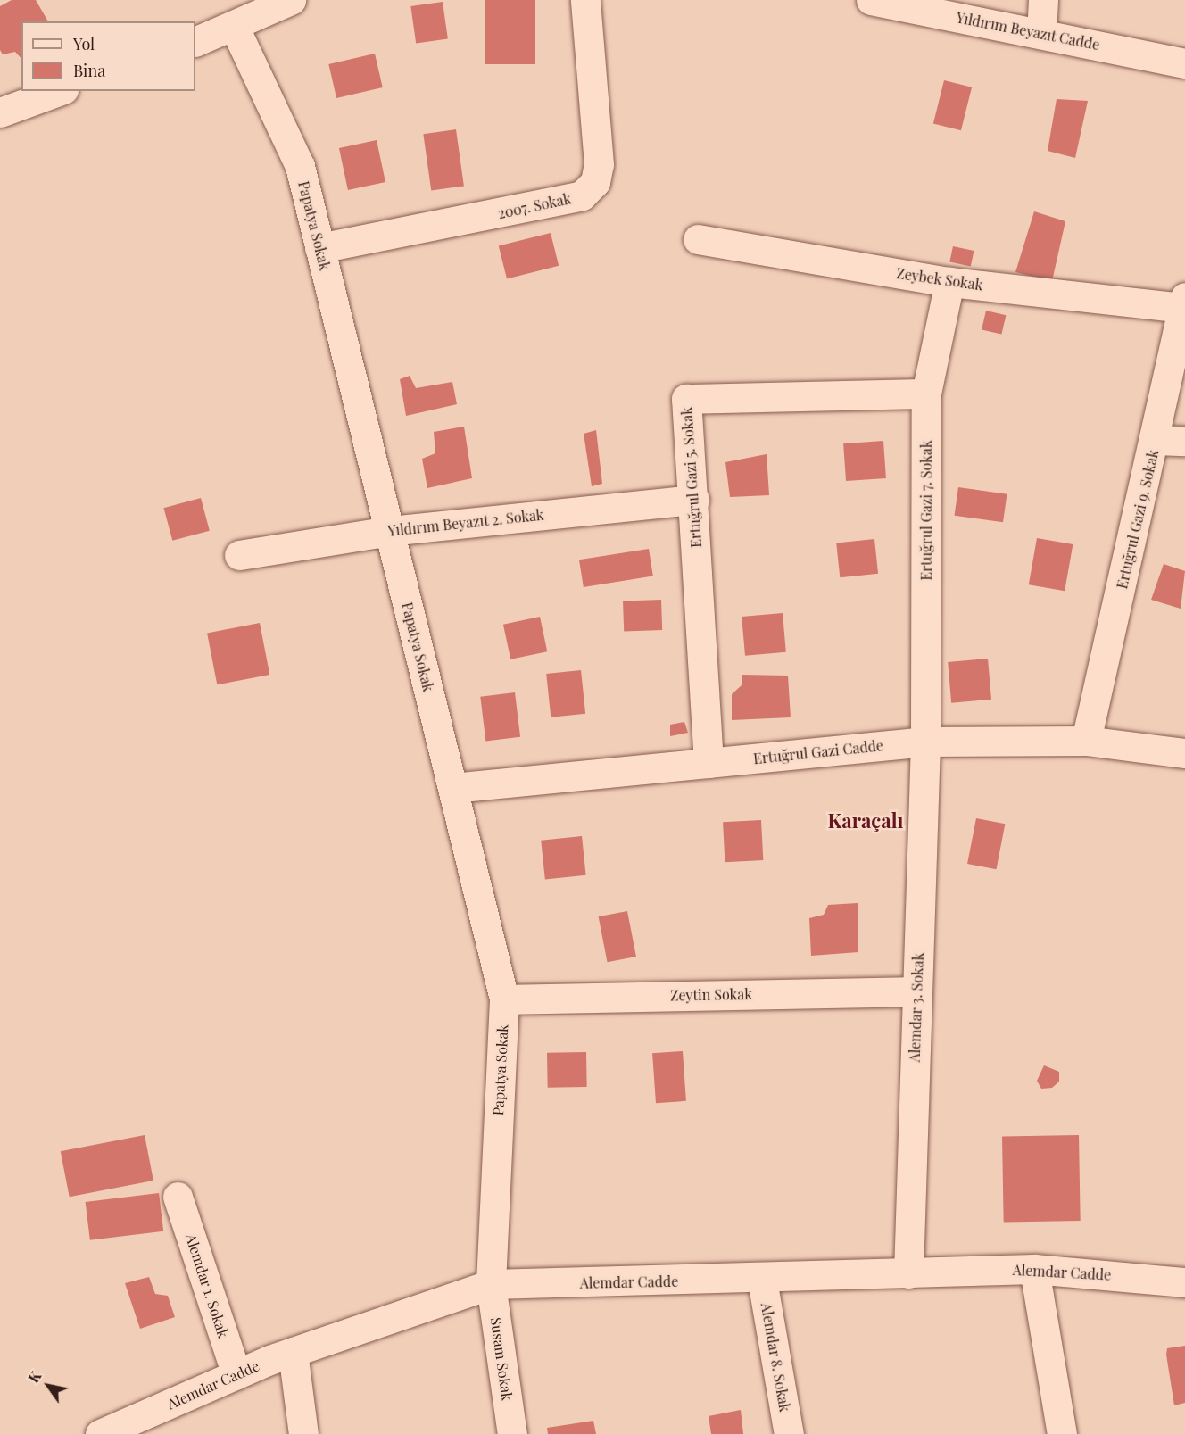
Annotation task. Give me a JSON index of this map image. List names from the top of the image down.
{
  "streets": {
    "street": [
      "Yıldırım Beyazıt Cadde",
      "2007. Sokak",
      "Papatya Sokak",
      "Zeybek Sokak",
      "Ertuğrul Gazi 5. Sokak",
      "Ertuğrul Gazi 7. Sokak",
      "Ertuğrul Gazi 9. Sokak",
      "Yıldırım Beyazıt 2. Sokak",
      "Ertuğrul Gazi Cadde",
      "Zeytin Sokak",
      "Alemdar 3. Sokak",
      "Alemdar Cadde",
      "Alemdar 1. Sokak",
      "Alemdar 8. Sokak",
      "Susam Sokak"
    ]
  },
  "crossings": [
    ["2007. Sokak", "Papatya Sokak"],
    ["Papatya Sokak", "Yıldırım Beyazıt 2. Sokak"],
    ["Papatya Sokak", "Ertuğrul Gazi Cadde"],
    ["Papatya Sokak", "Zeytin Sokak"],
    ["Papatya Sokak", "Alemdar Cadde"],
    ["Papatya Sokak", "Susam Sokak"],
    ["Zeybek Sokak", "Ertuğrul Gazi 7. Sokak"],
    ["Zeybek Sokak", "Ertuğrul Gazi 9. Sokak"],
    ["Ertuğrul Gazi 5. Sokak", "Ertuğrul Gazi 7. Sokak"],
    ["Ertuğrul Gazi 5. Sokak", "Yıldırım Beyazıt 2. Sokak"],
    ["Ertuğrul Gazi 5. Sokak", "Ertuğrul Gazi Cadde"],
    ["Ertuğrul Gazi 7. Sokak", "Ertuğrul Gazi Cadde"],
    ["Ertuğrul Gazi 7. Sokak", "Alemdar 3. Sokak"],
    ["Ertuğrul Gazi 9. Sokak", "Ertuğrul Gazi Cadde"],
    ["Ertuğrul Gazi Cadde", "Alemdar 3. Sokak"],
    ["Zeytin Sokak", "Alemdar 3. Sokak"],
    ["Alemdar 3. Sokak", "Alemdar Cadde"],
    ["Alemdar Cadde", "Alemdar 1. Sokak"],
    ["Alemdar Cadde", "Alemdar 8. Sokak"],
    ["Alemdar Cadde", "Susam Sokak"]
  ],
  "districts": ["Karaçalı"],
  "legend": ["Yol", "Bina"],
  "north": "top left"
}
